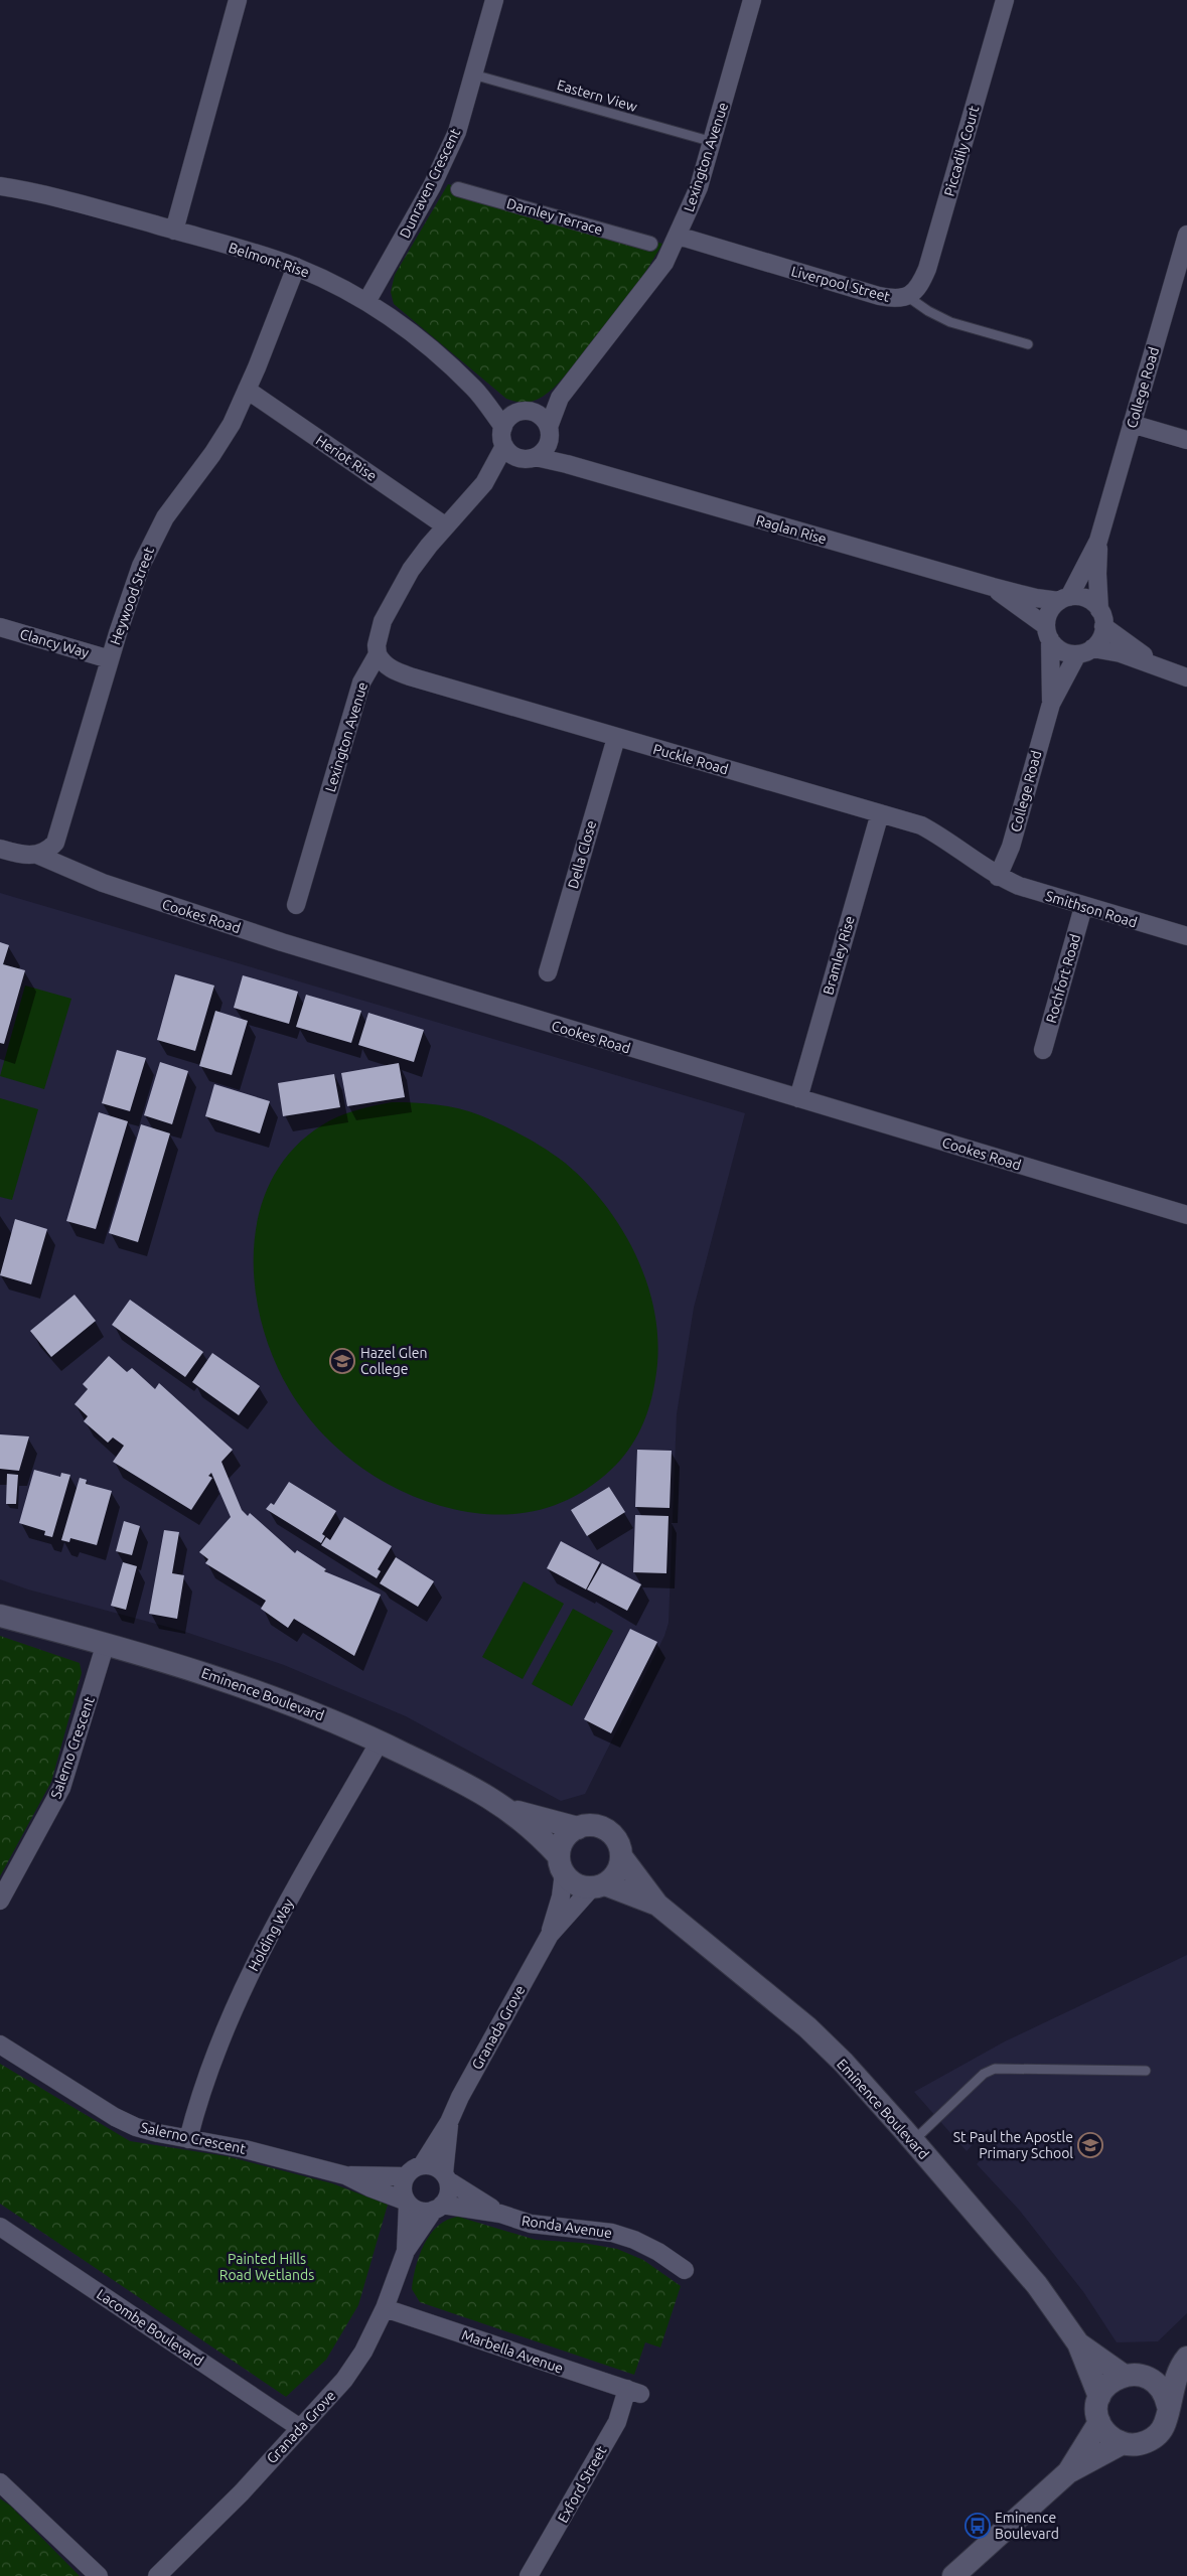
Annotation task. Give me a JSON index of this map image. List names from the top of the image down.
{
  "streets": {
    "street": [
      "Piccadily Court",
      "Lexington Avenue",
      "Dunraven Crescent",
      "Darnley Terrace",
      "Belmont Rise",
      "Liverpool Street",
      "College Road",
      "Heriot Rise",
      "Raglan Rise",
      "Heywood Street",
      "Clancy Way",
      "Puckle Road",
      "Della Close",
      "Smithson Road",
      "Cookes Road",
      "Bramley Rise",
      "Rochfort Road",
      "Eminence Boulevard",
      "Salerno Crescent",
      "Holding Way",
      "Granada Grove",
      "Ronda Avenue",
      "Lacombe Boulevard",
      "Marbella Avenue",
      "Exford Street"
    ],
    "lane": ["Eastern View"]
  },
  "crossings": [
    ["Eastern View", "Lexington Avenue"],
    ["Eastern View", "Dunraven Crescent"],
    ["Piccadily Court", "Liverpool Street"],
    ["Lexington Avenue", "Belmont Rise"],
    ["Lexington Avenue", "Liverpool Street"],
    ["Lexington Avenue", "Heriot Rise"],
    ["Lexington Avenue", "Raglan Rise"],
    ["Lexington Avenue", "Puckle Road"],
    ["Dunraven Crescent", "Belmont Rise"],
    ["Belmont Rise", "Raglan Rise"],
    ["Belmont Rise", "Heywood Street"],
    ["College Road", "Raglan Rise"],
    ["College Road", "Puckle Road"],
    ["College Road", "Smithson Road"],
    ["Heriot Rise", "Heywood Street"],
    ["Heywood Street", "Clancy Way"],
    ["Heywood Street", "Cookes Road"],
    ["Puckle Road", "Della Close"],
    ["Puckle Road", "Smithson Road"],
    ["Puckle Road", "Bramley Rise"],
    ["Smithson Road", "Rochfort Road"],
    ["Cookes Road", "Bramley Rise"],
    ["Eminence Boulevard", "Salerno Crescent"],
    ["Eminence Boulevard", "Holding Way"],
    ["Eminence Boulevard", "Granada Grove"],
    ["Salerno Crescent", "Holding Way"],
    ["Salerno Crescent", "Granada Grove"],
    ["Salerno Crescent", "Ronda Avenue"],
    ["Granada Grove", "Ronda Avenue"],
    ["Granada Grove", "Lacombe Boulevard"],
    ["Granada Grove", "Marbella Avenue"],
    ["Marbella Avenue", "Exford Street"]
  ],
  "parks": ["Painted Hills Road Wetlands"],
  "places": {
    "school or university": ["Hazel Glen College", "St Paul the Apostle Primary School"],
    "bus stop": ["Eminence Boulevard"]
  }
}
